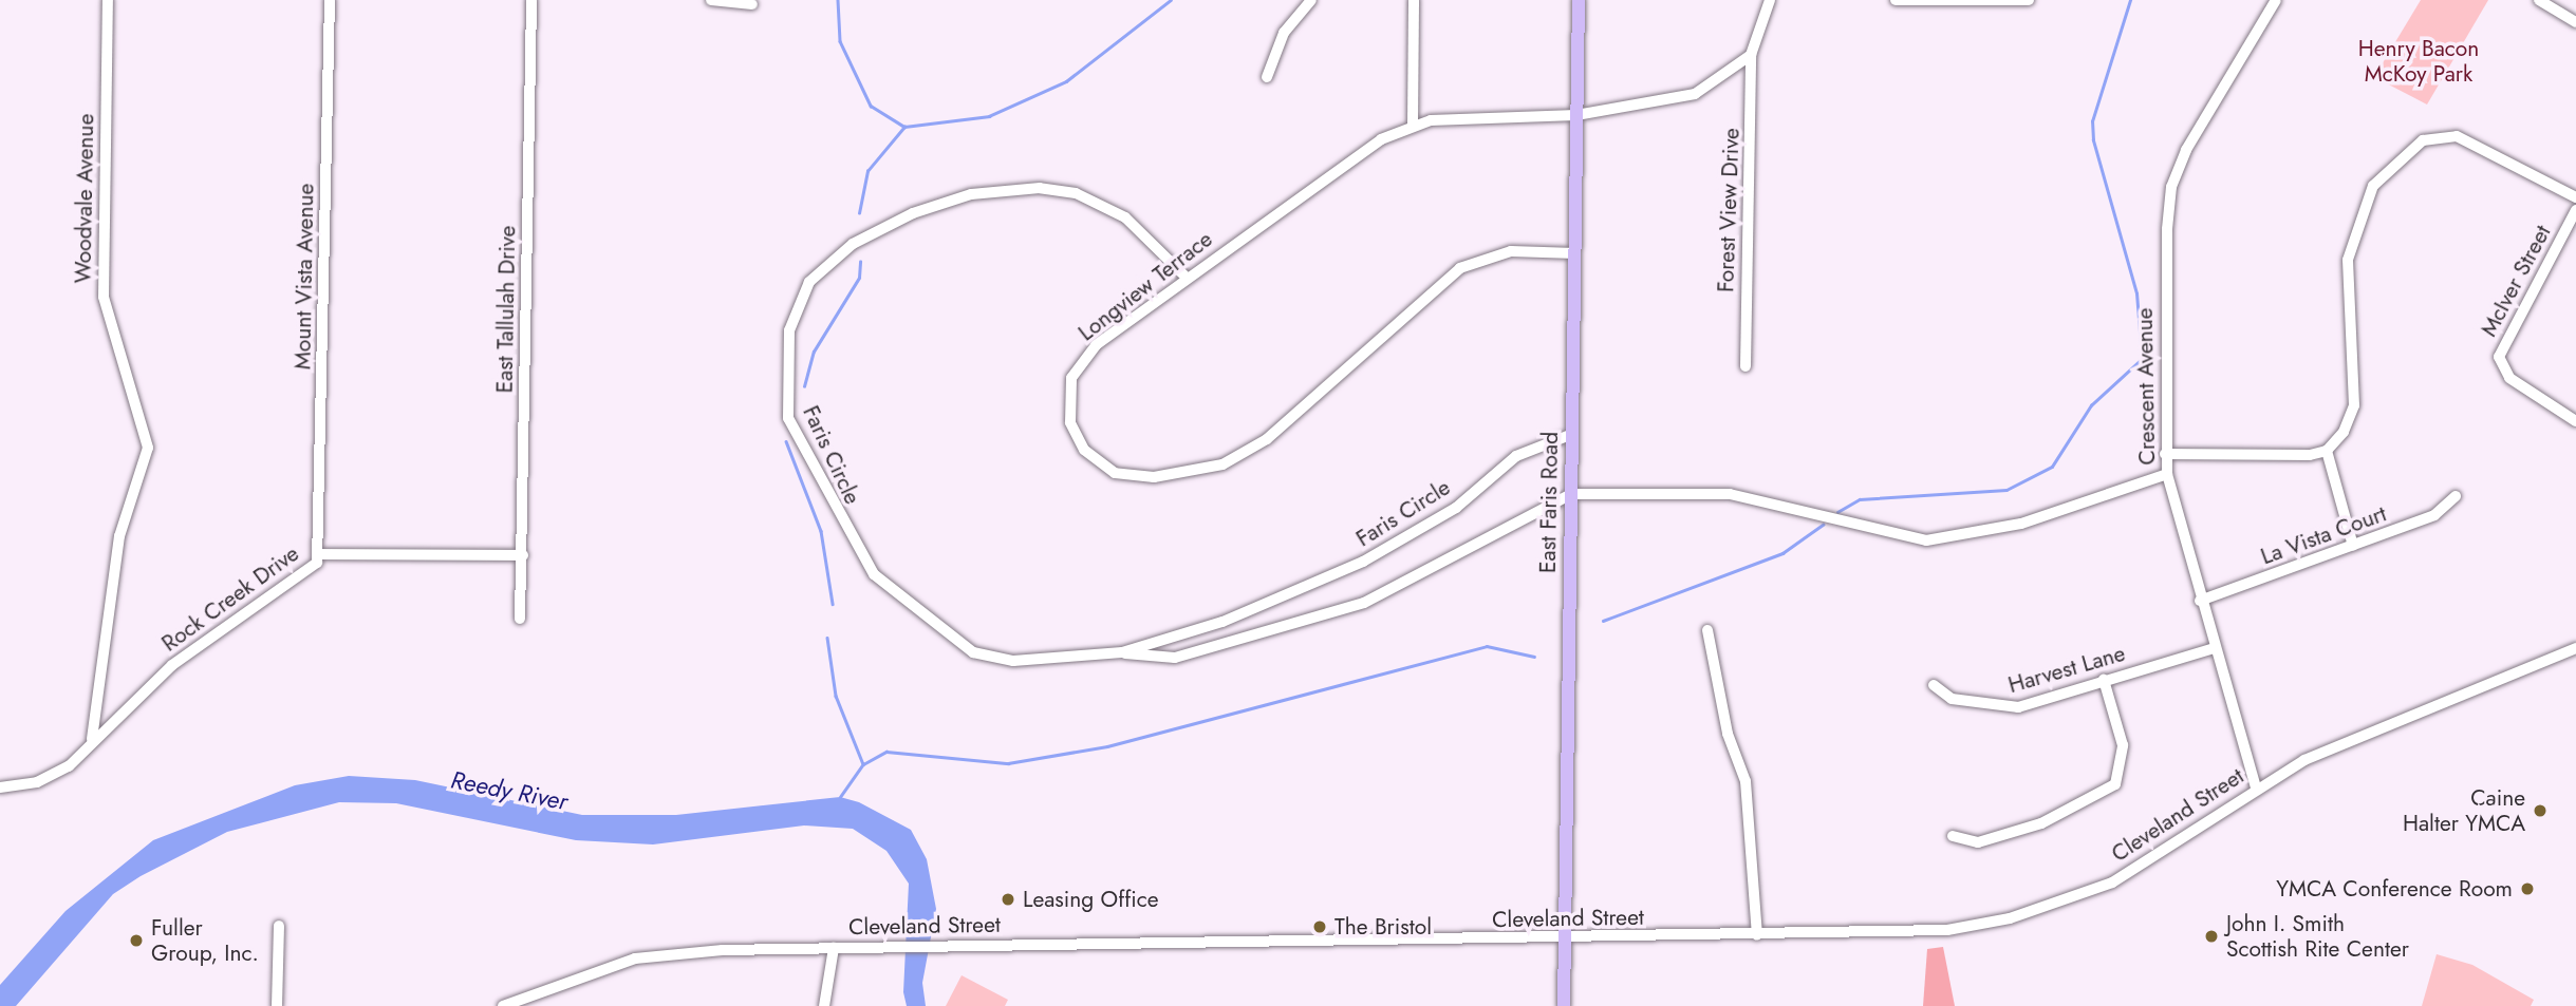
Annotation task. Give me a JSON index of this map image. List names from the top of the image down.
{
  "streets": {
    "main road": ["East Faris Road"],
    "street": [
      "Woodvale Avenue",
      "Forest View Drive",
      "Mount Vista Avenue",
      "McIver Street",
      "Longview Terrace",
      "East Tallulah Drive",
      "Crescent Avenue",
      "Faris Circle",
      "La Vista Court",
      "Rock Creek Drive",
      "Harvest Lane",
      "Cleveland Street"
    ]
  },
  "crossings": [
    ["Woodvale Avenue", "Rock Creek Drive"],
    ["Forest View Drive", "Longview Terrace"],
    ["Mount Vista Avenue", "Rock Creek Drive"],
    ["Longview Terrace", "Faris Circle"],
    ["Longview Terrace", "East Faris Road"],
    ["East Tallulah Drive", "Rock Creek Drive"],
    ["Crescent Avenue", "La Vista Court"],
    ["Crescent Avenue", "Harvest Lane"],
    ["Crescent Avenue", "Cleveland Street"],
    ["Faris Circle", "East Faris Road"],
    ["East Faris Road", "Cleveland Street"]
  ],
  "water": ["Reedy River"],
  "parks": ["Henry Bacon McKoy Park"],
  "places": [
    "Caine Halter YMCA",
    "YMCA Conference Room",
    "Leasing Office",
    "The Bristol",
    "John I. Smith Scottish Rite Center",
    "Fuller Group, Inc."
  ]
}
